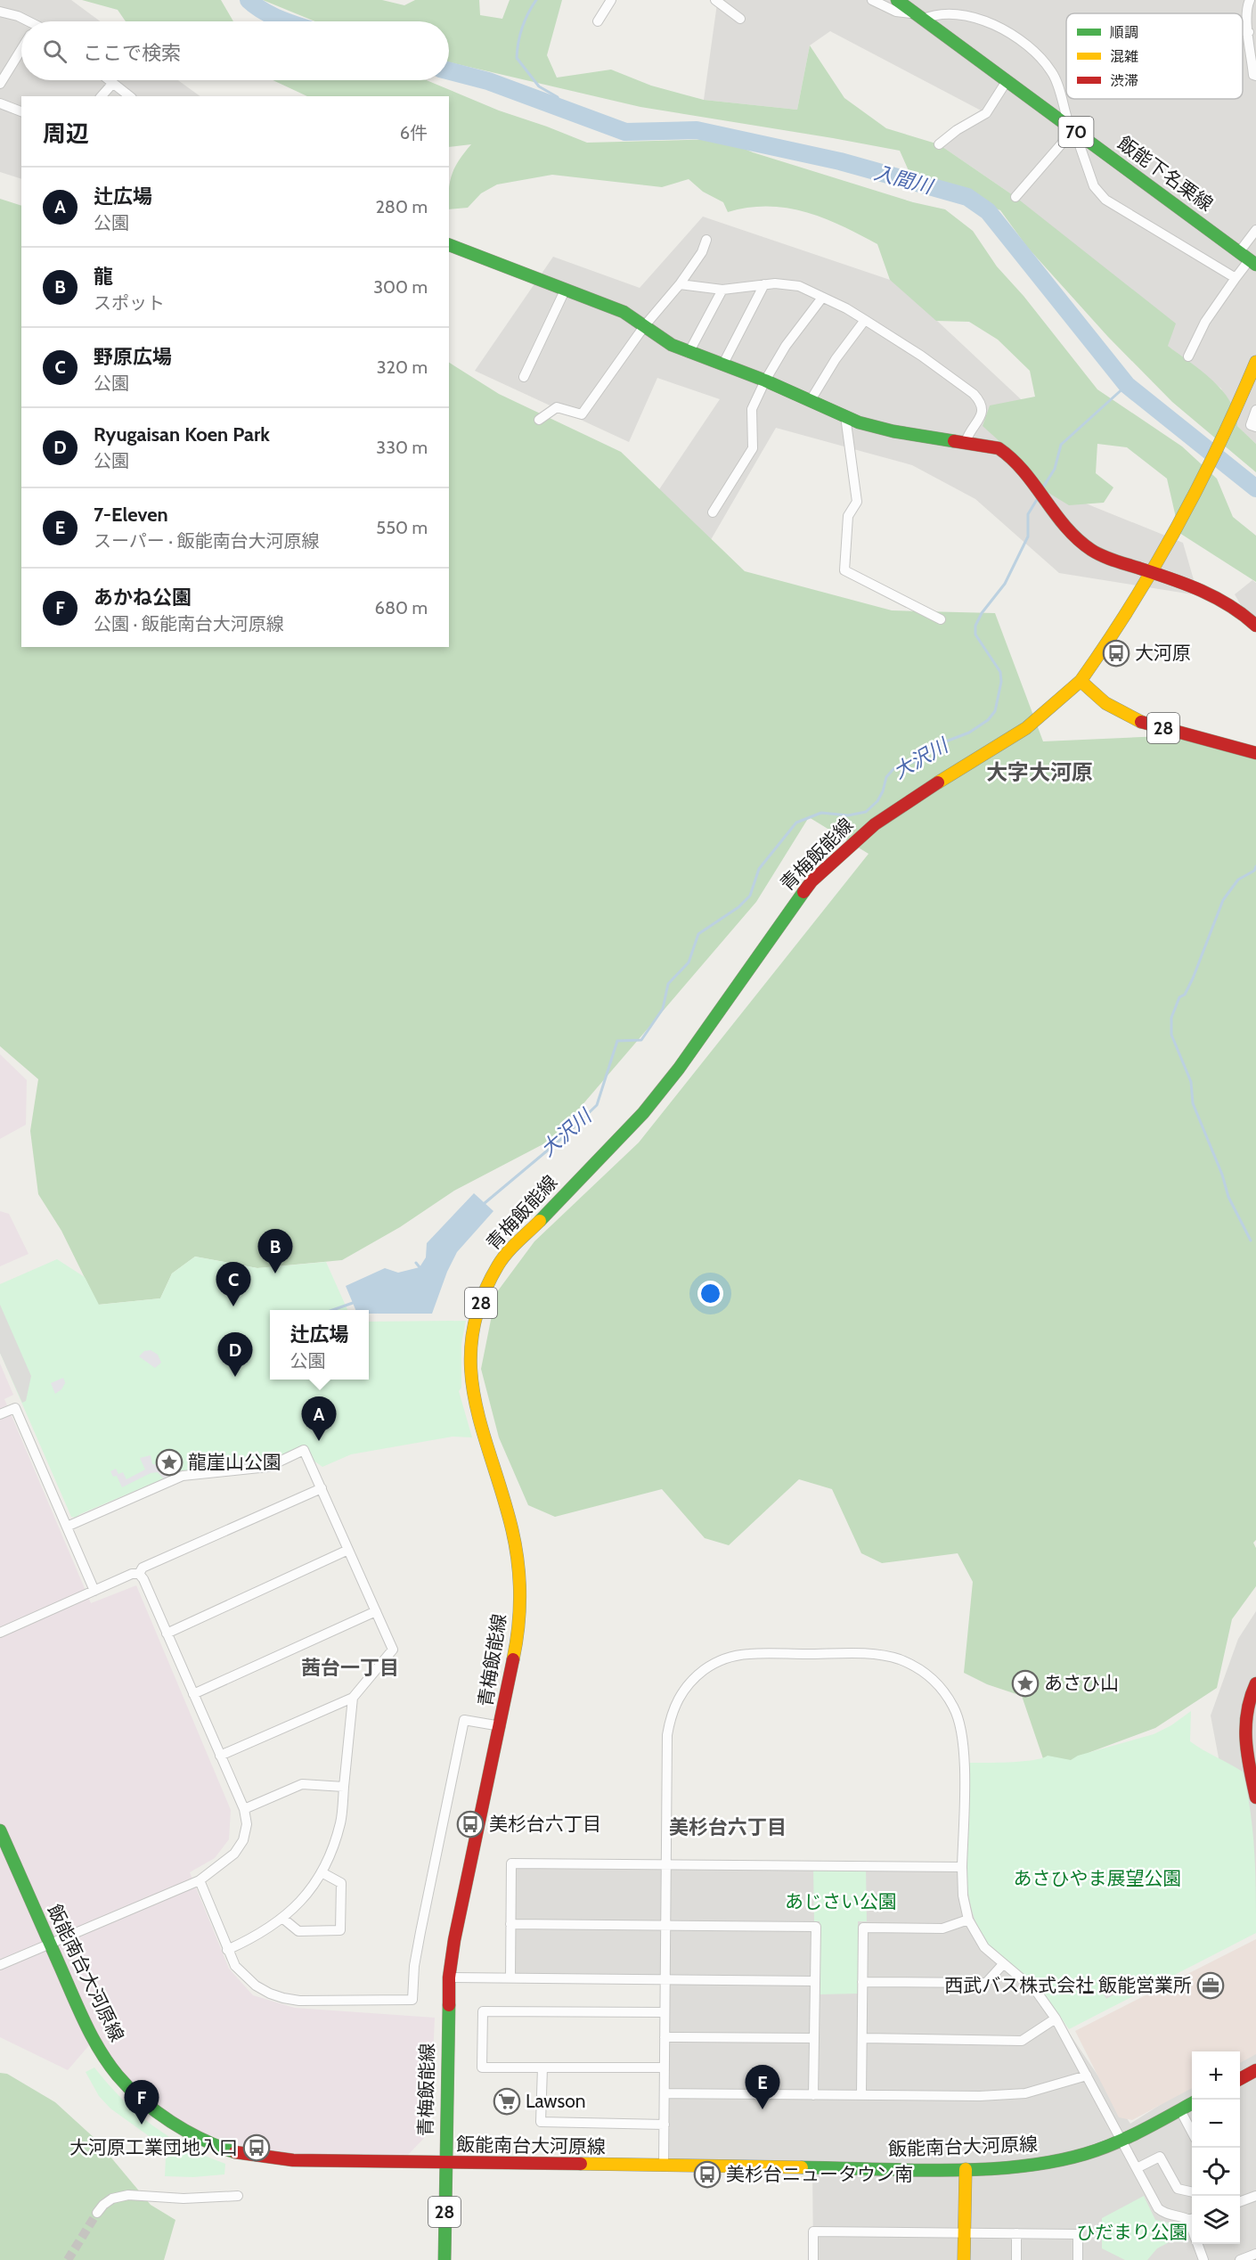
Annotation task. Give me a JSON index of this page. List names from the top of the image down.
{
  "streets": {
    "street": [
      "70",
      "飯能下名栗線",
      "28",
      "青梅飯能線",
      "飯能南台大河原線"
    ]
  },
  "crossings": [
    ["28", "青梅飯能線"],
    ["青梅飯能線", "飯能南台大河原線"]
  ],
  "districts": ["大字大河原", "茜台一丁目", "美杉台六丁目"],
  "water": ["入間川", "大沢川"],
  "parks": ["あさひやま展望公園", "あじさい公園", "ひだまり公園"],
  "places": {
    "bus stop": [
      "大河原",
      "美杉台六丁目",
      "大河原工業団地入口",
      "美杉台ニュータウン南"
    ],
    "place": ["龍崖山公園", "あさひ山"],
    "office": ["西武バス株式会社 飯能営業所"],
    "supermarket": ["Lawson"]
  },
  "legend": ["順調", "混雑", "渋滞"],
  "page": {
    "search": "ここで検索",
    "heading": ["周辺", "6件"],
    "list": [
      {
        "mark": "A",
        "name": "辻広場",
        "note": "公園",
        "value": "280 m"
      },
      {
        "mark": "B",
        "name": "龍",
        "note": "スポット",
        "value": "300 m"
      },
      {
        "mark": "C",
        "name": "野原広場",
        "note": "公園",
        "value": "320 m"
      },
      {
        "mark": "D",
        "name": "Ryugaisan Koen Park",
        "note": "公園",
        "value": "330 m"
      },
      {
        "mark": "E",
        "name": "7-Eleven",
        "note": "スーパー · 飯能南台大河原線",
        "value": "550 m"
      },
      {
        "mark": "F",
        "name": "あかね公園",
        "note": "公園 · 飯能南台大河原線",
        "value": "680 m"
      }
    ],
    "pins": [
      "B",
      "C",
      "D",
      "A",
      "E",
      "F"
    ],
    "popup": ["辻広場", "公園"],
    "map_buttons": ["+", "−"]
  }
}
